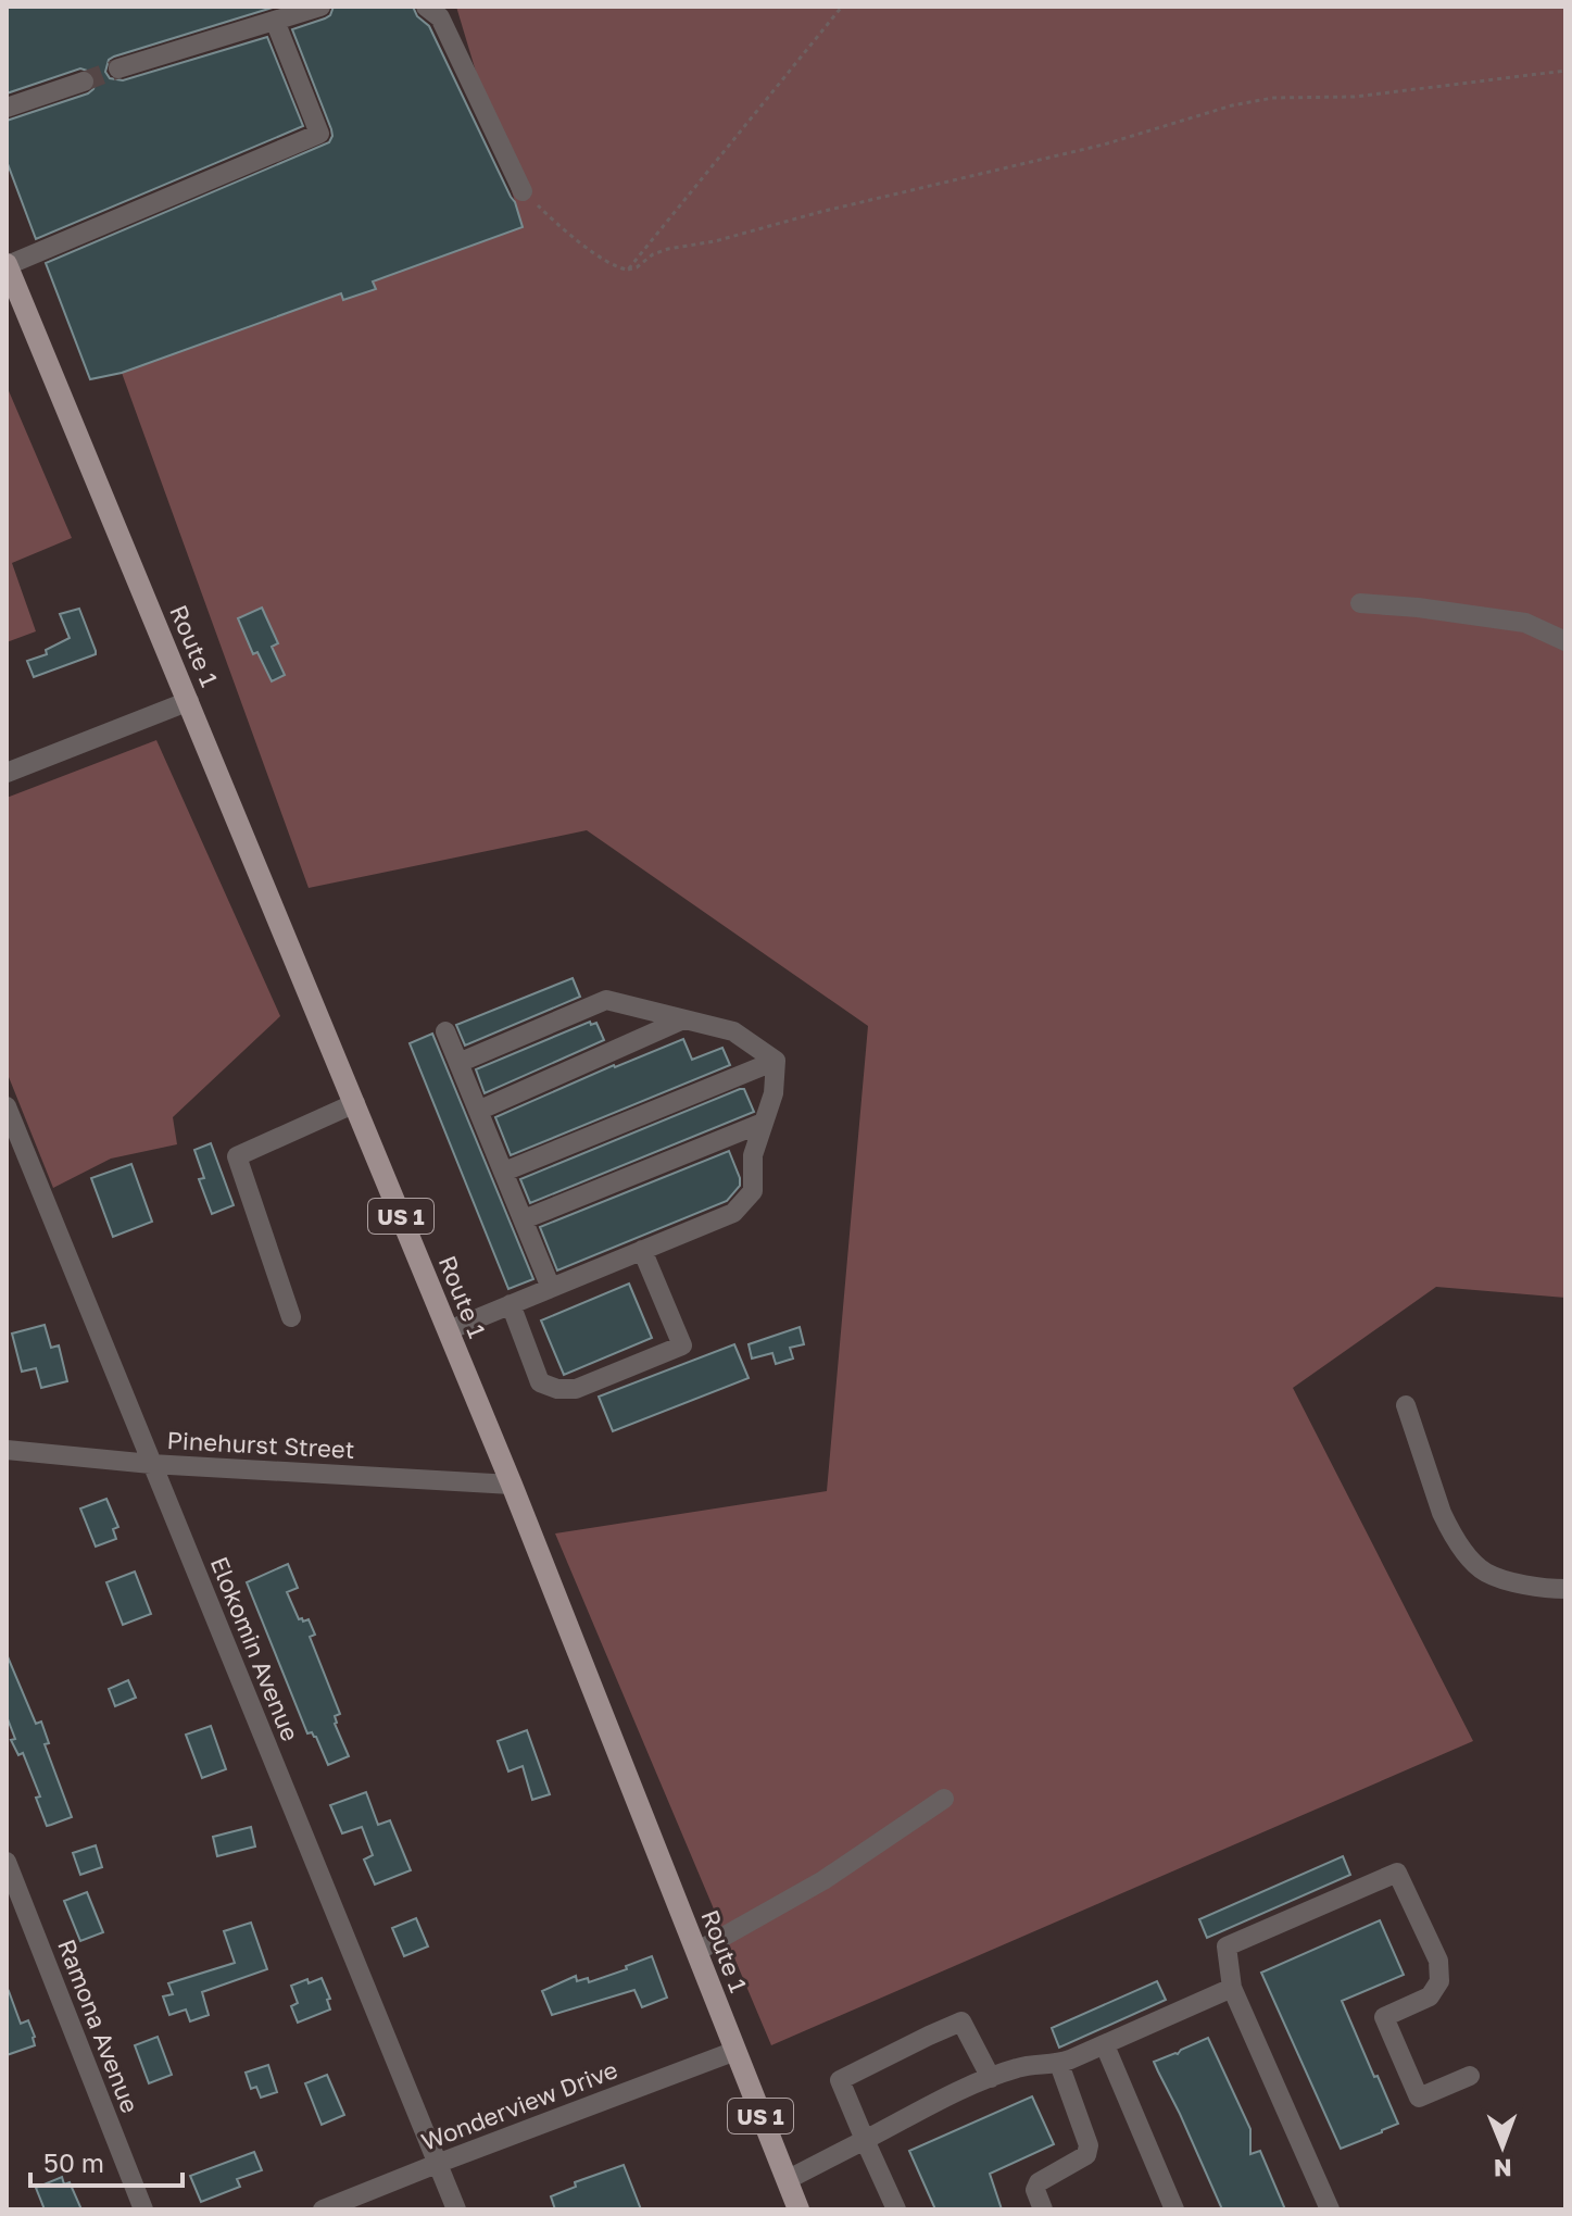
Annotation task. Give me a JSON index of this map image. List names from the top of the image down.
{
  "streets": {
    "main road": ["Route 1", "US 1"],
    "street": [
      "Pinehurst Street",
      "Elokomin Avenue",
      "Ramona Avenue",
      "Wonderview Drive"
    ]
  },
  "crossings": [
    ["Route 1", "Pinehurst Street"],
    ["Route 1", "Wonderview Drive"],
    ["Pinehurst Street", "Elokomin Avenue"],
    ["Elokomin Avenue", "Wonderview Drive"]
  ],
  "scale_bar": "50 m",
  "north": "bottom"
}
